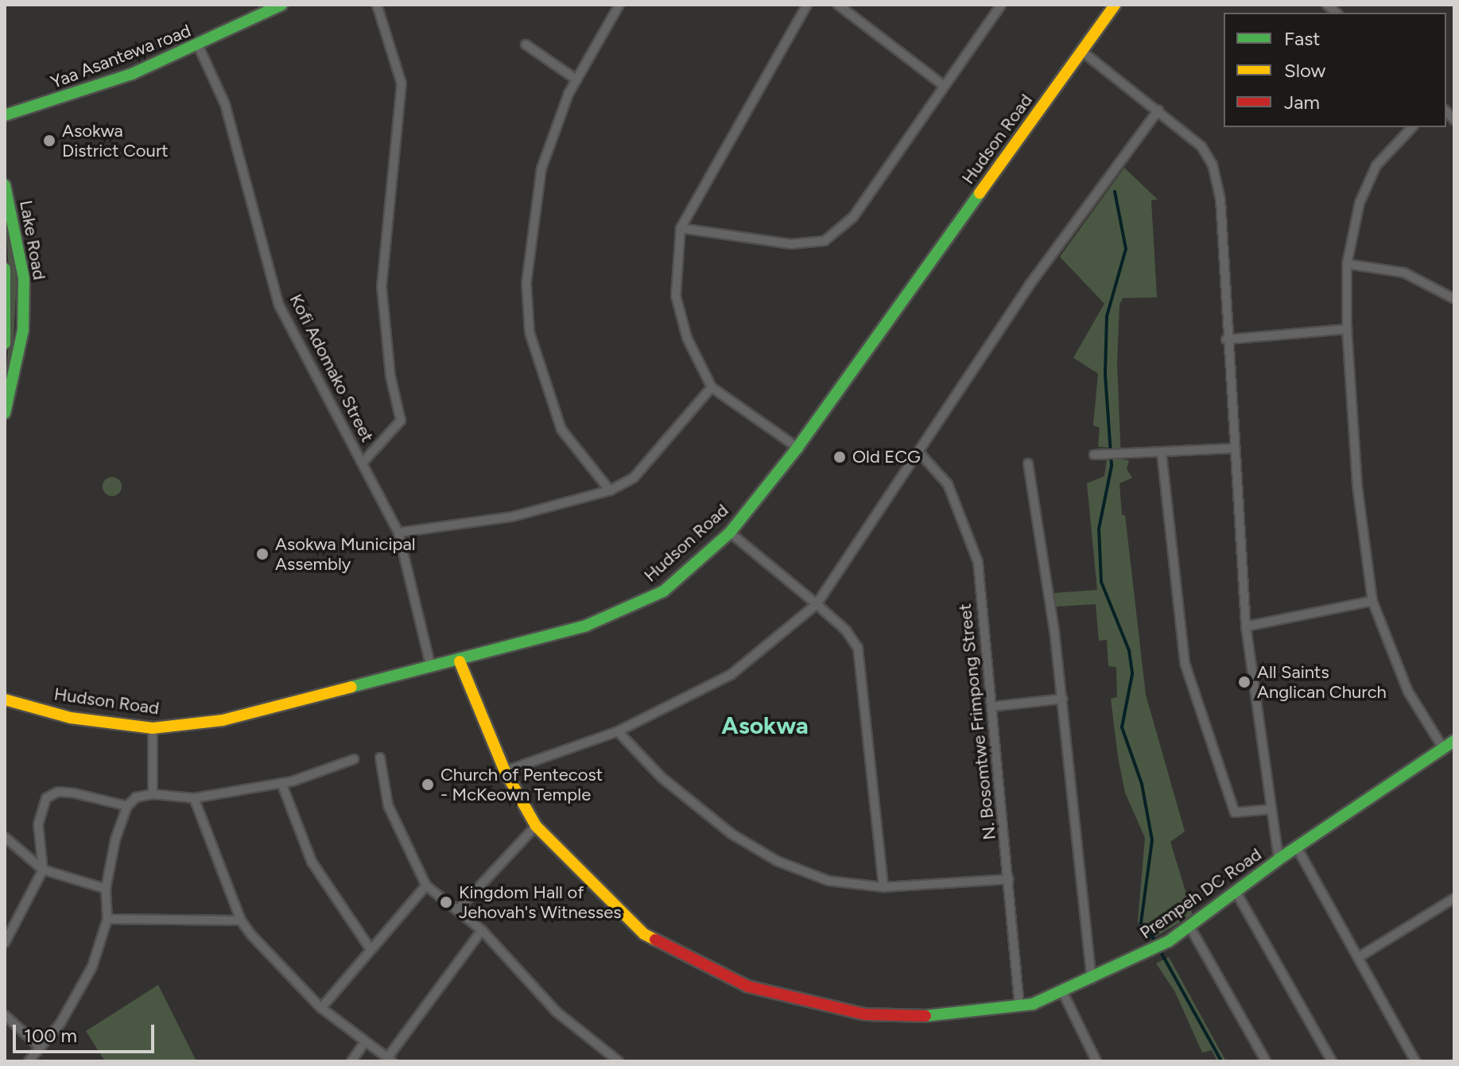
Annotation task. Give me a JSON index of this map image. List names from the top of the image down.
{
  "streets": {
    "street": [
      "Yaa Asantewa road",
      "Hudson Road",
      "Lake Road",
      "Kofi Adomako Street",
      "N. Bosomtwe Frimpong Street",
      "Prempeh DC Road"
    ]
  },
  "crossings": [
    ["Yaa Asantewa road", "Kofi Adomako Street"],
    ["Hudson Road", "Kofi Adomako Street"],
    ["Hudson Road", "Prempeh DC Road"],
    ["N. Bosomtwe Frimpong Street", "Prempeh DC Road"]
  ],
  "districts": ["Asokwa"],
  "places": [
    "Asokwa District Court",
    "Old ECG",
    "Asokwa Municipal Assembly",
    "All Saints Anglican Church",
    "Church of Pentecost - McKeown Temple",
    "Kingdom Hall of Jehovah's Witnesses"
  ],
  "legend": ["Fast", "Slow", "Jam"],
  "scale_bar": "100 m"
}
